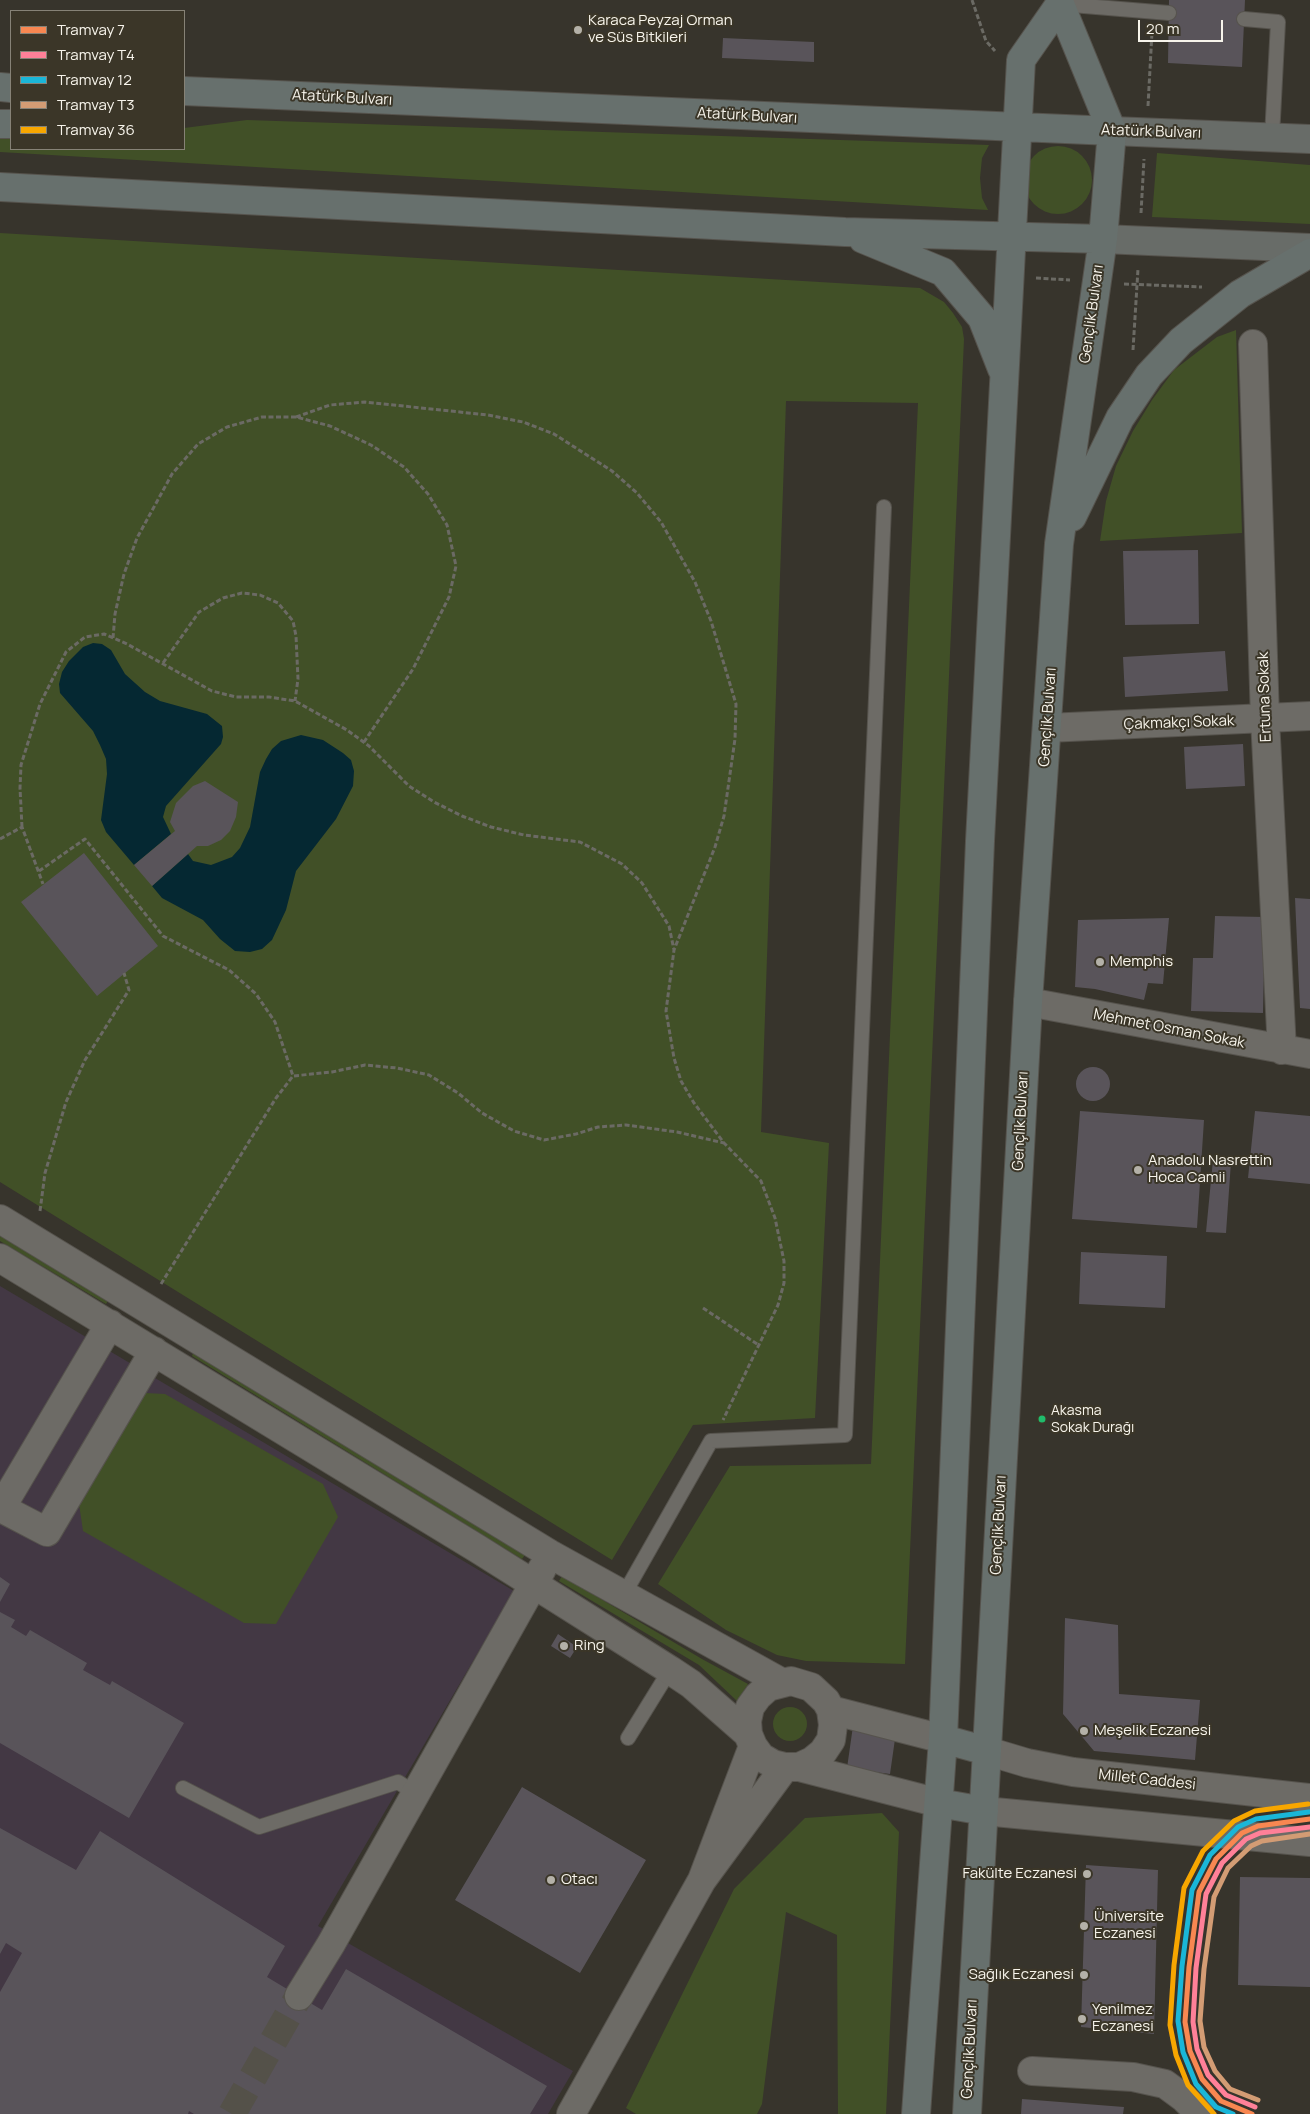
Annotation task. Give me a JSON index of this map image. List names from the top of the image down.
{
  "streets": {
    "highway": ["Atatürk Bulvarı", "Gençlik Bulvarı"],
    "street": [
      "Ertuna Sokak",
      "Çakmakçı Sokak",
      "Mehmet Osman Sokak",
      "Millet Caddesi"
    ]
  },
  "crossings": [
    ["Atatürk Bulvarı", "Gençlik Bulvarı"],
    ["Gençlik Bulvarı", "Çakmakçı Sokak"],
    ["Gençlik Bulvarı", "Mehmet Osman Sokak"],
    ["Gençlik Bulvarı", "Millet Caddesi"],
    ["Ertuna Sokak", "Çakmakçı Sokak"],
    ["Ertuna Sokak", "Mehmet Osman Sokak"]
  ],
  "places": [
    "Karaca Peyzaj Orman ve Süs Bitkileri",
    "Memphis",
    "Anadolu Nasrettin Hoca Camii",
    "Akasma Sokak Durağı",
    "Ring",
    "Meşelik Eczanesi",
    "Fakülte Eczanesi",
    "Otacı",
    "Üniversite Eczanesi",
    "Sağlık Eczanesi",
    "Yenilmez Eczanesi"
  ],
  "lines": [
    "tram line 36",
    "tram line 12",
    "tram line 7",
    "tram line T4",
    "tram line T3"
  ],
  "legend": [
    "Tramvay 7",
    "Tramvay T4",
    "Tramvay 12",
    "Tramvay T3",
    "Tramvay 36"
  ],
  "scale_bar": "20 m"
}
